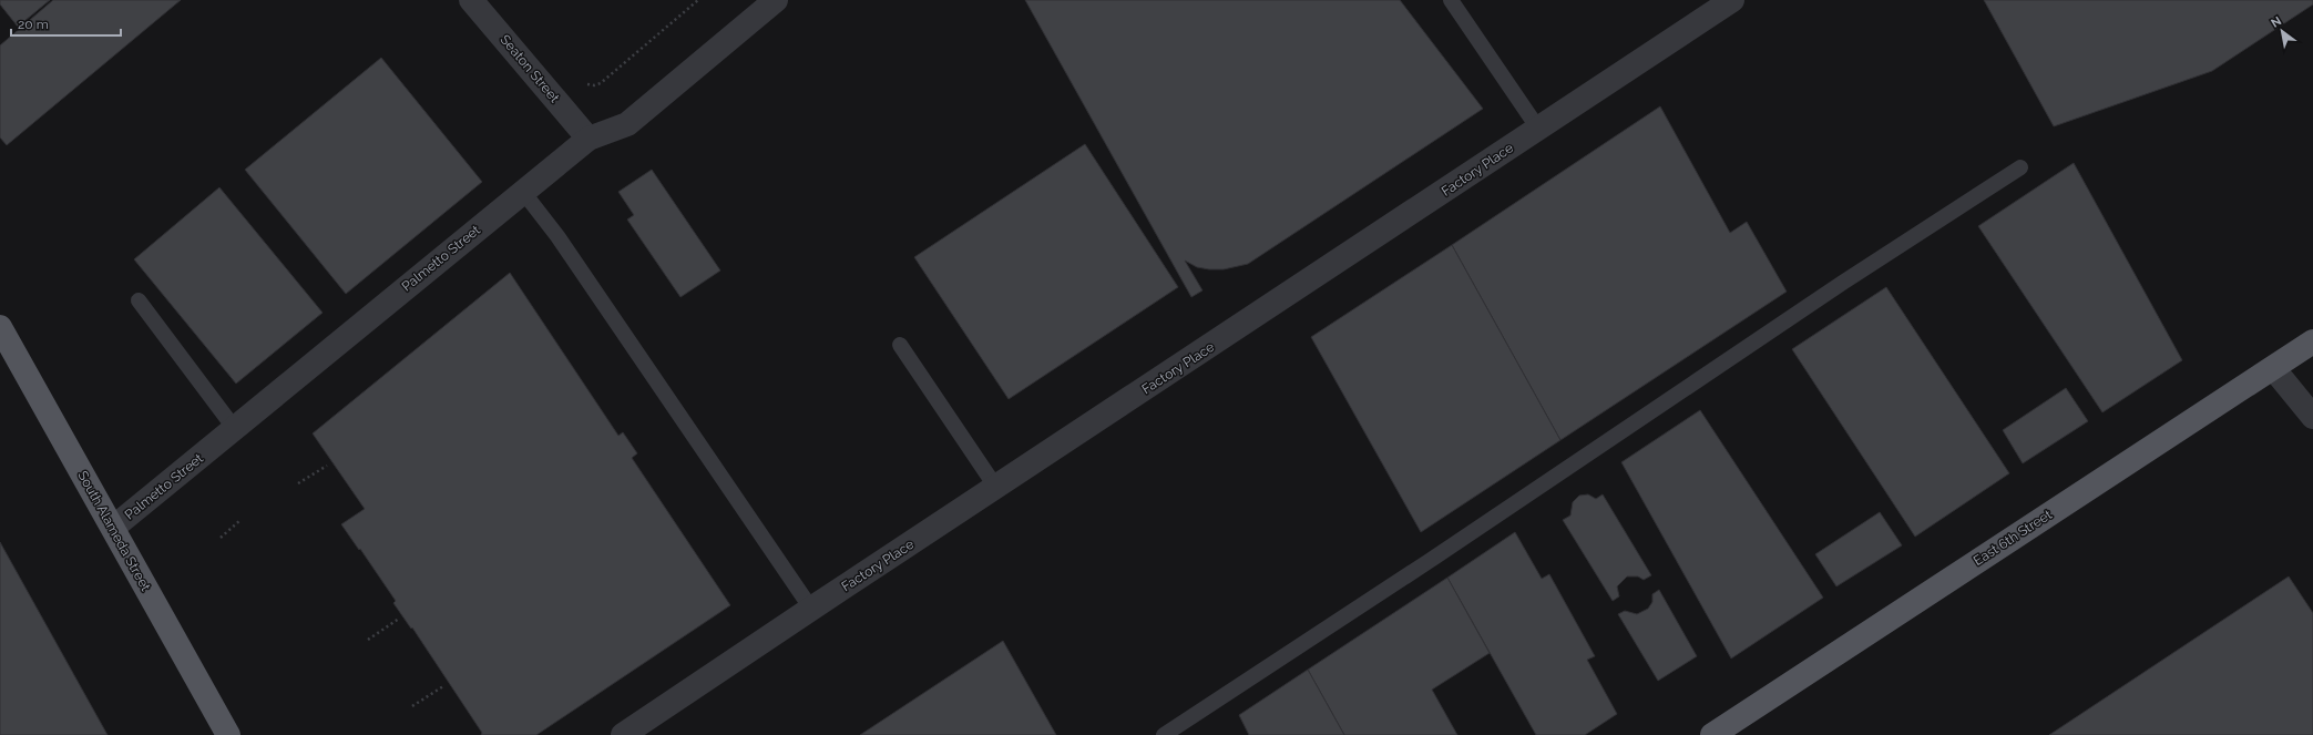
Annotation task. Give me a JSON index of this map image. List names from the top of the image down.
{
  "streets": {
    "main road": ["South Alameda Street", "East 6th Street"],
    "street": ["Seaton Street", "Factory Place", "Palmetto Street"]
  },
  "crossings": [
    ["Seaton Street", "Palmetto Street"],
    ["Palmetto Street", "South Alameda Street"]
  ],
  "scale_bar": "20 m",
  "north": "top left"
}
